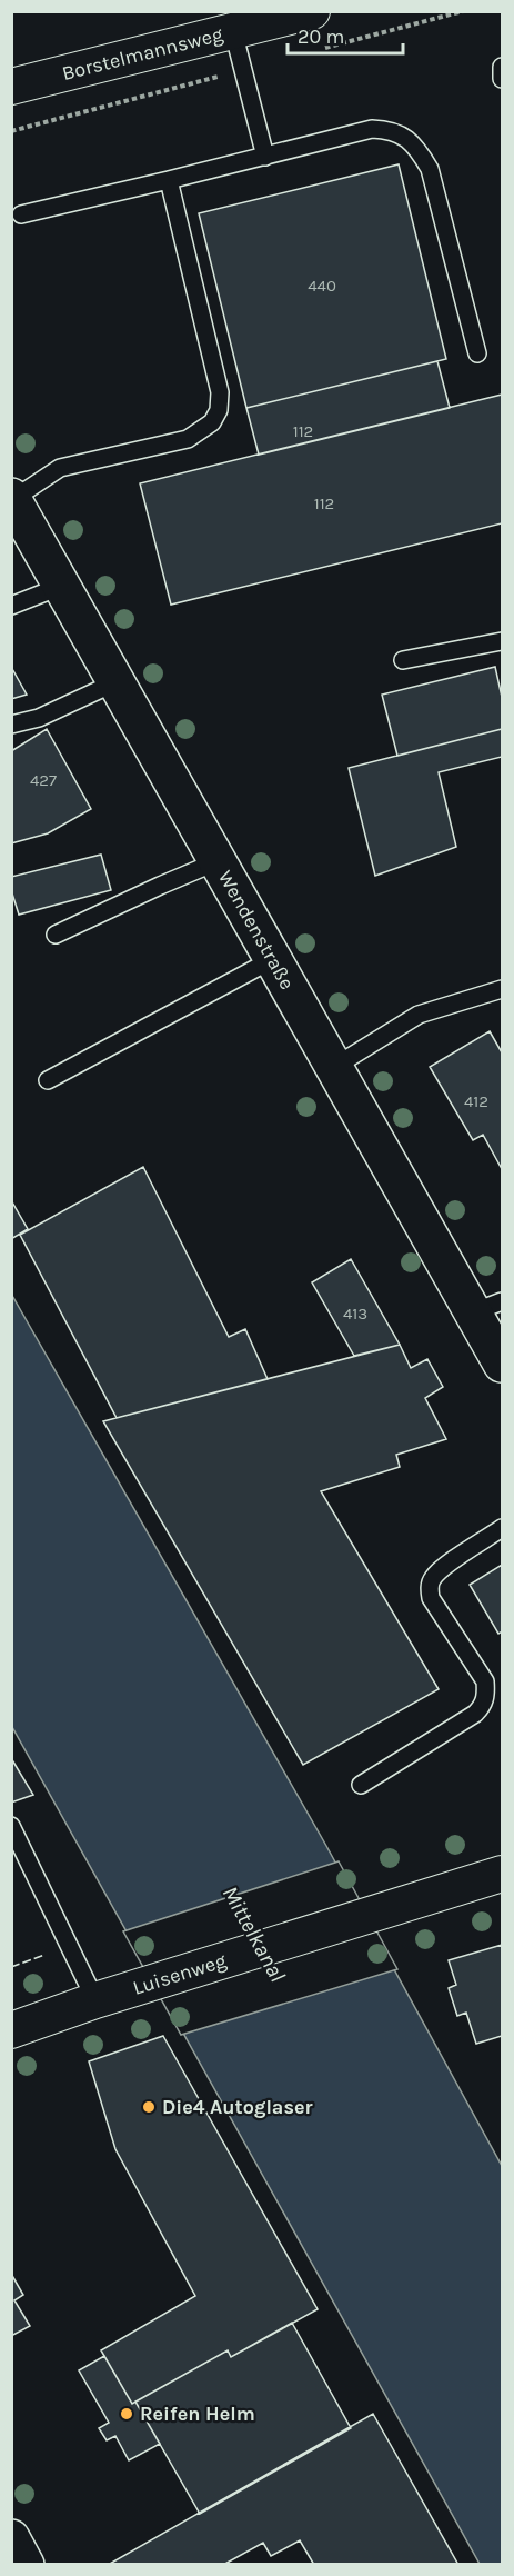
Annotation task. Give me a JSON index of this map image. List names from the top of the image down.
{
  "streets": {
    "street": ["Borstelmannsweg", "Wendenstraße", "Luisenweg"]
  },
  "water": ["Mittelkanal"],
  "places": ["Die4 Autoglaser", "Reifen Helm"],
  "house_numbers": [
    "440",
    "112",
    "112",
    "427",
    "412",
    "413"
  ],
  "scale_bar": "20 m"
}
